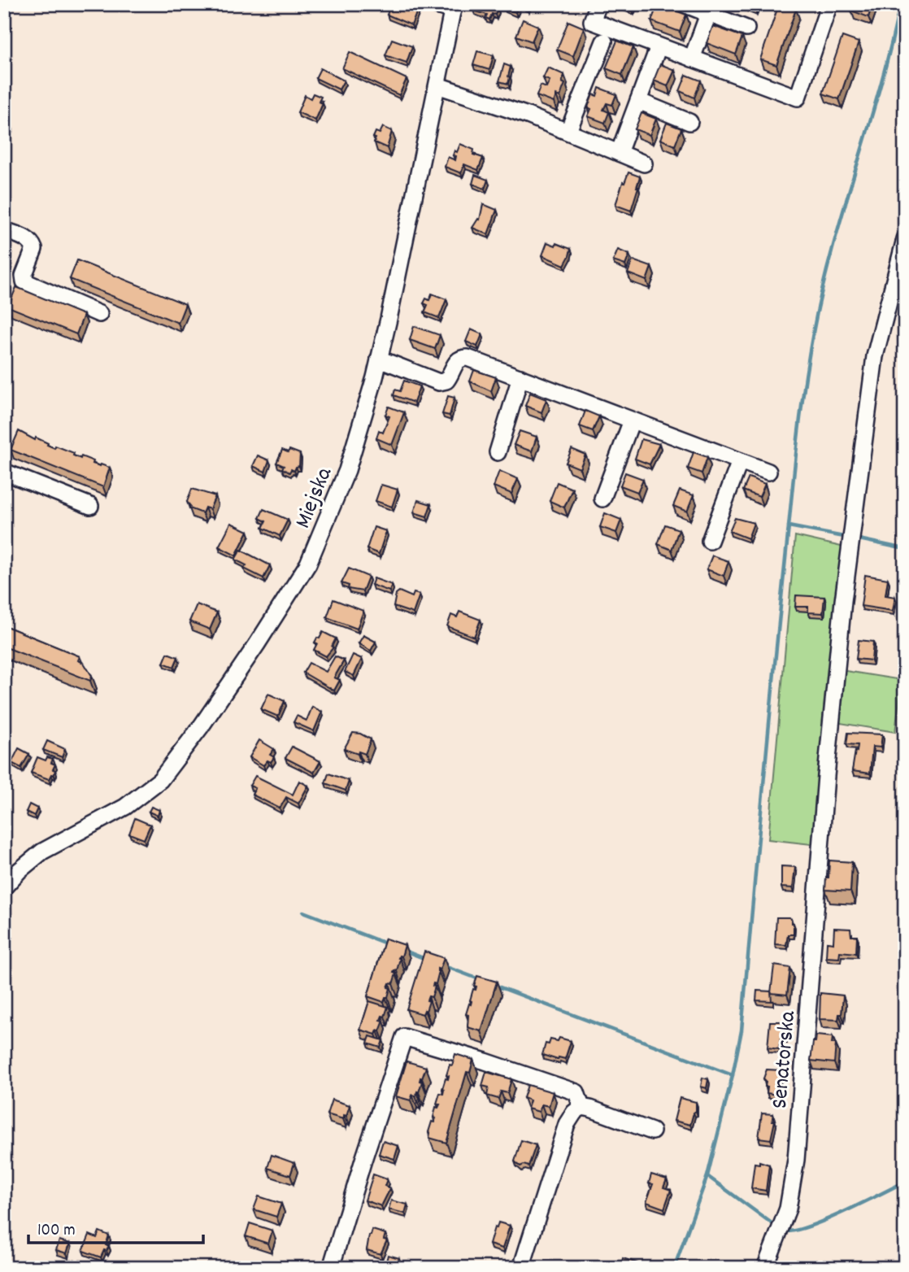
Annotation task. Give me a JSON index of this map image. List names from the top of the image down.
{
  "streets": {
    "street": ["Miejska", "Senatorska"]
  },
  "scale_bar": "100 m"
}
